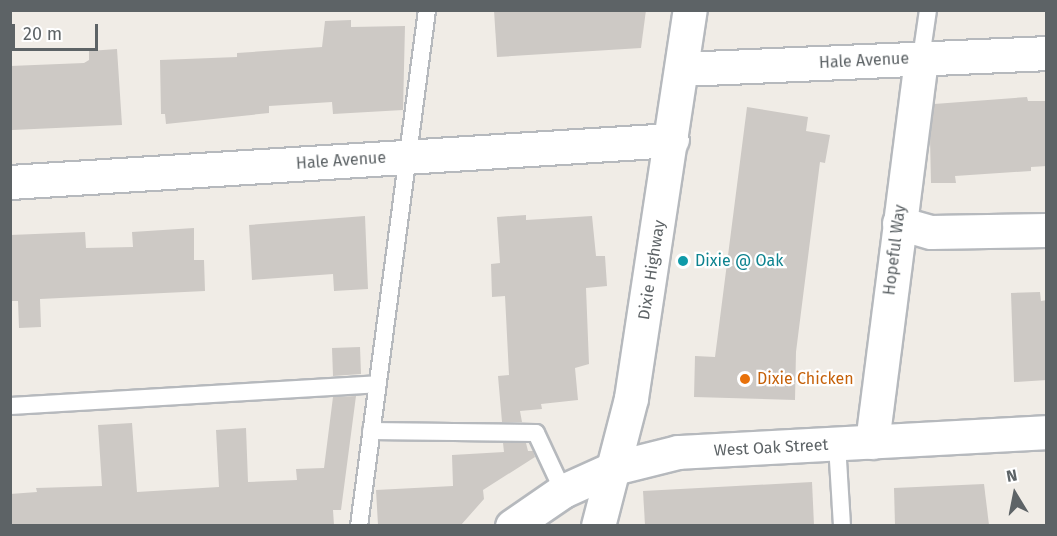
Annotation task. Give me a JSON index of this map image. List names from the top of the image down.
{
  "streets": {
    "street": [
      "Hale Avenue",
      "Hopeful Way",
      "Dixie Highway",
      "West Oak Street"
    ]
  },
  "crossings": [
    ["Hale Avenue", "Hopeful Way"],
    ["Hale Avenue", "Dixie Highway"],
    ["Hopeful Way", "West Oak Street"],
    ["Dixie Highway", "West Oak Street"]
  ],
  "places": ["Dixie @ Oak", "Dixie Chicken"],
  "scale_bar": "20 m",
  "north": "top"
}
